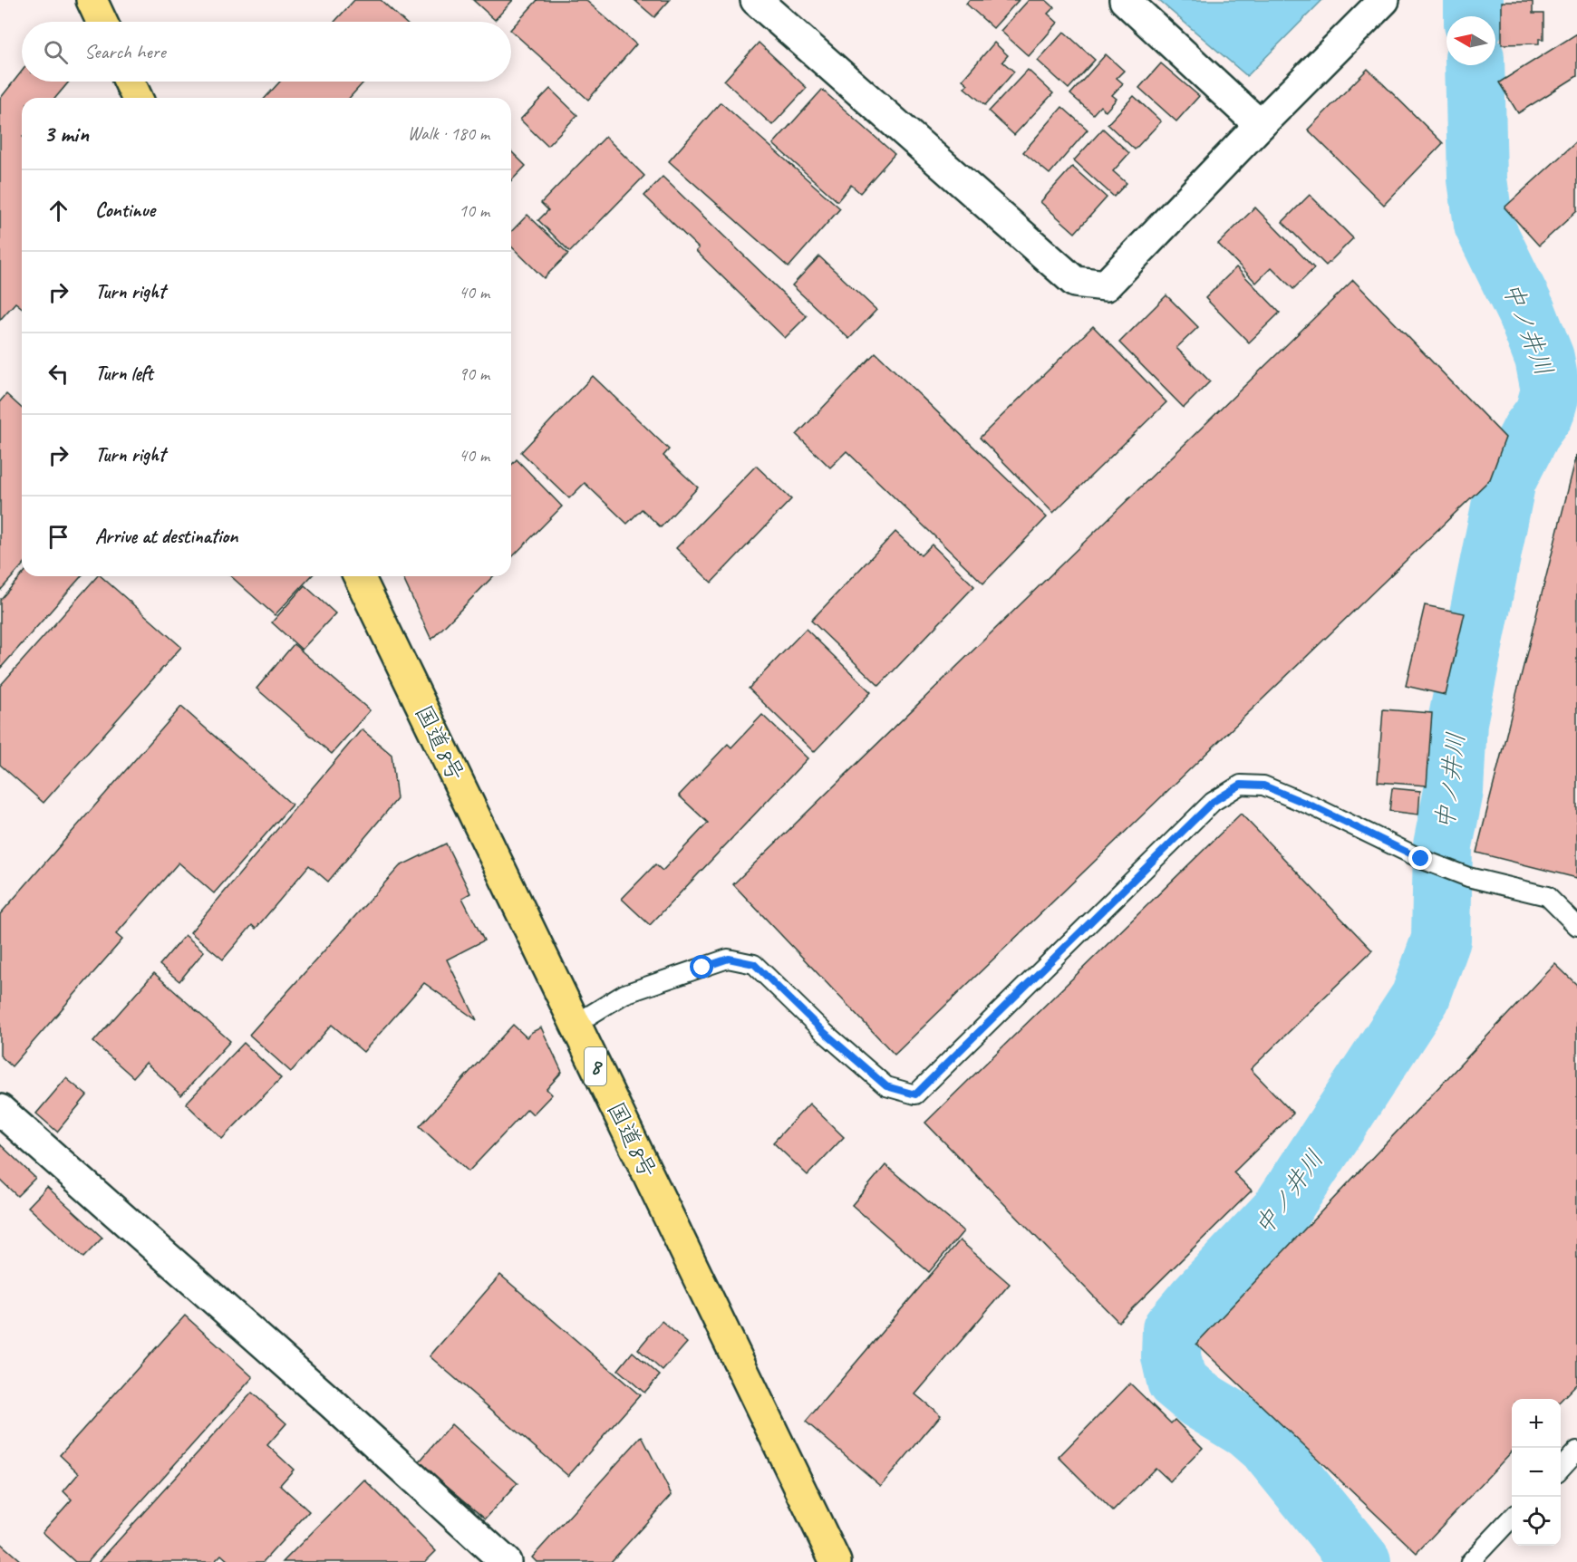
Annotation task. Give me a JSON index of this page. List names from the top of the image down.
{
  "streets": {
    "highway": ["国道8号", "8"]
  },
  "water": ["中ノ井川"],
  "north": "left",
  "page": {
    "search": "Search here",
    "heading": ["3 min", "Walk · 180 m"],
    "list": [
      ["Continue", "10 m"],
      ["Turn right", "40 m"],
      ["Turn left", "90 m"],
      ["Turn right", "40 m"],
      "Arrive at destination"
    ],
    "map_buttons": ["+", "−"]
  }
}
